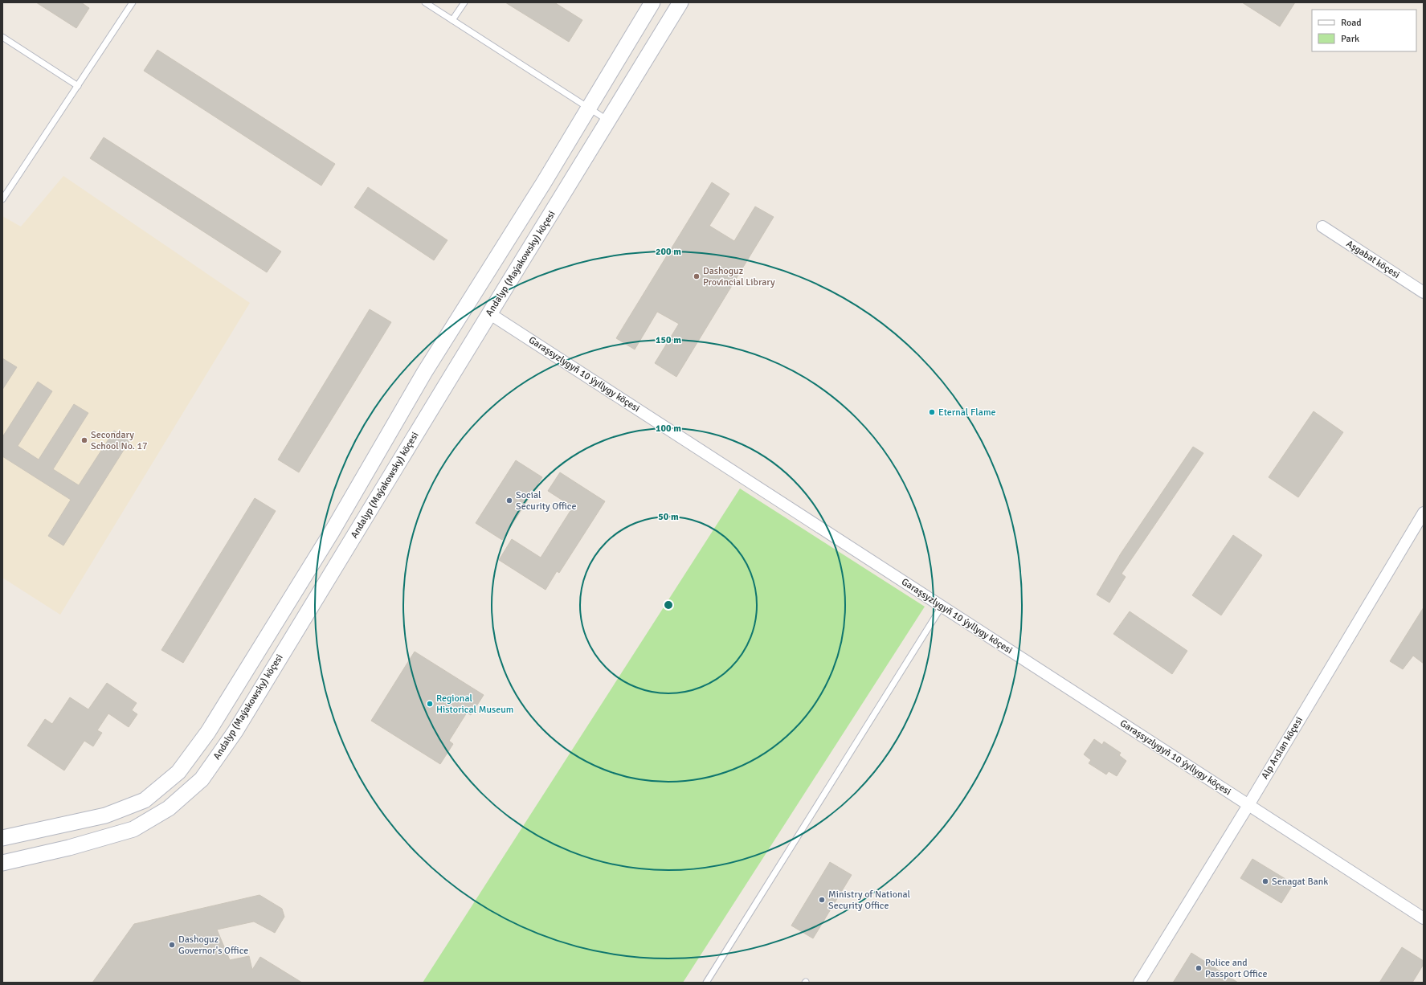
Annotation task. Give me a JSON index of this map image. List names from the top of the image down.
{
  "streets": {
    "main road": ["Andalyp (Maýakowsky) köçesi"],
    "street": ["Aşgabat köçesi", "Garaşsyzlygyň 10 ýyllygy köçesi", "Alp Arslan köçesi"]
  },
  "crossings": [
    ["Andalyp (Maýakowsky) köçesi", "Garaşsyzlygyň 10 ýyllygy köçesi"],
    ["Garaşsyzlygyň 10 ýyllygy köçesi", "Alp Arslan köçesi"]
  ],
  "places": [
    "Dashoguz Provincial Library",
    "Eternal Flame",
    "Secondary School No. 17",
    "Social Security Office",
    "Regional Historical Museum",
    "Senagat Bank",
    "Ministry of National Security Office",
    "Dashoguz Governor's Office",
    "Police and Passport Office"
  ],
  "legend": ["Road", "Park"],
  "rings": [
    "200 m",
    "150 m",
    "100 m",
    "50 m"
  ]
}
